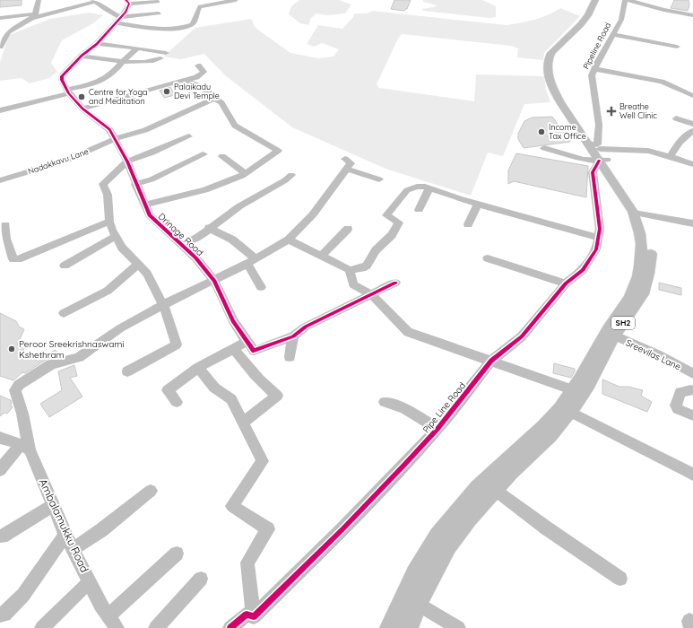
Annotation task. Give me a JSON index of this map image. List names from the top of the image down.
{
  "streets": {
    "main road": ["SH2"],
    "street": [
      "Pipeline Road",
      "Nadakkavu Lane",
      "Drinage Road",
      "Sreevilas Lane",
      "Pipe Line Road",
      "Ambalamukku Road"
    ]
  },
  "crossings": [
    ["Pipeline Road", "SH2"],
    ["Pipeline Road", "Pipe Line Road"],
    ["Nadakkavu Lane", "Drinage Road"],
    ["Drinage Road", "Ambalamukku Road"],
    ["SH2", "Sreevilas Lane"],
    ["SH2", "Pipe Line Road"]
  ],
  "places": {
    "other": [
      "Palaikadu Devi Temple",
      "Centre for Yoga and Meditation",
      "Income Tax Office",
      "Peroor Sreekrishnaswami Kshethram"
    ],
    "health": ["Breathe Well Clinic"]
  }
}
